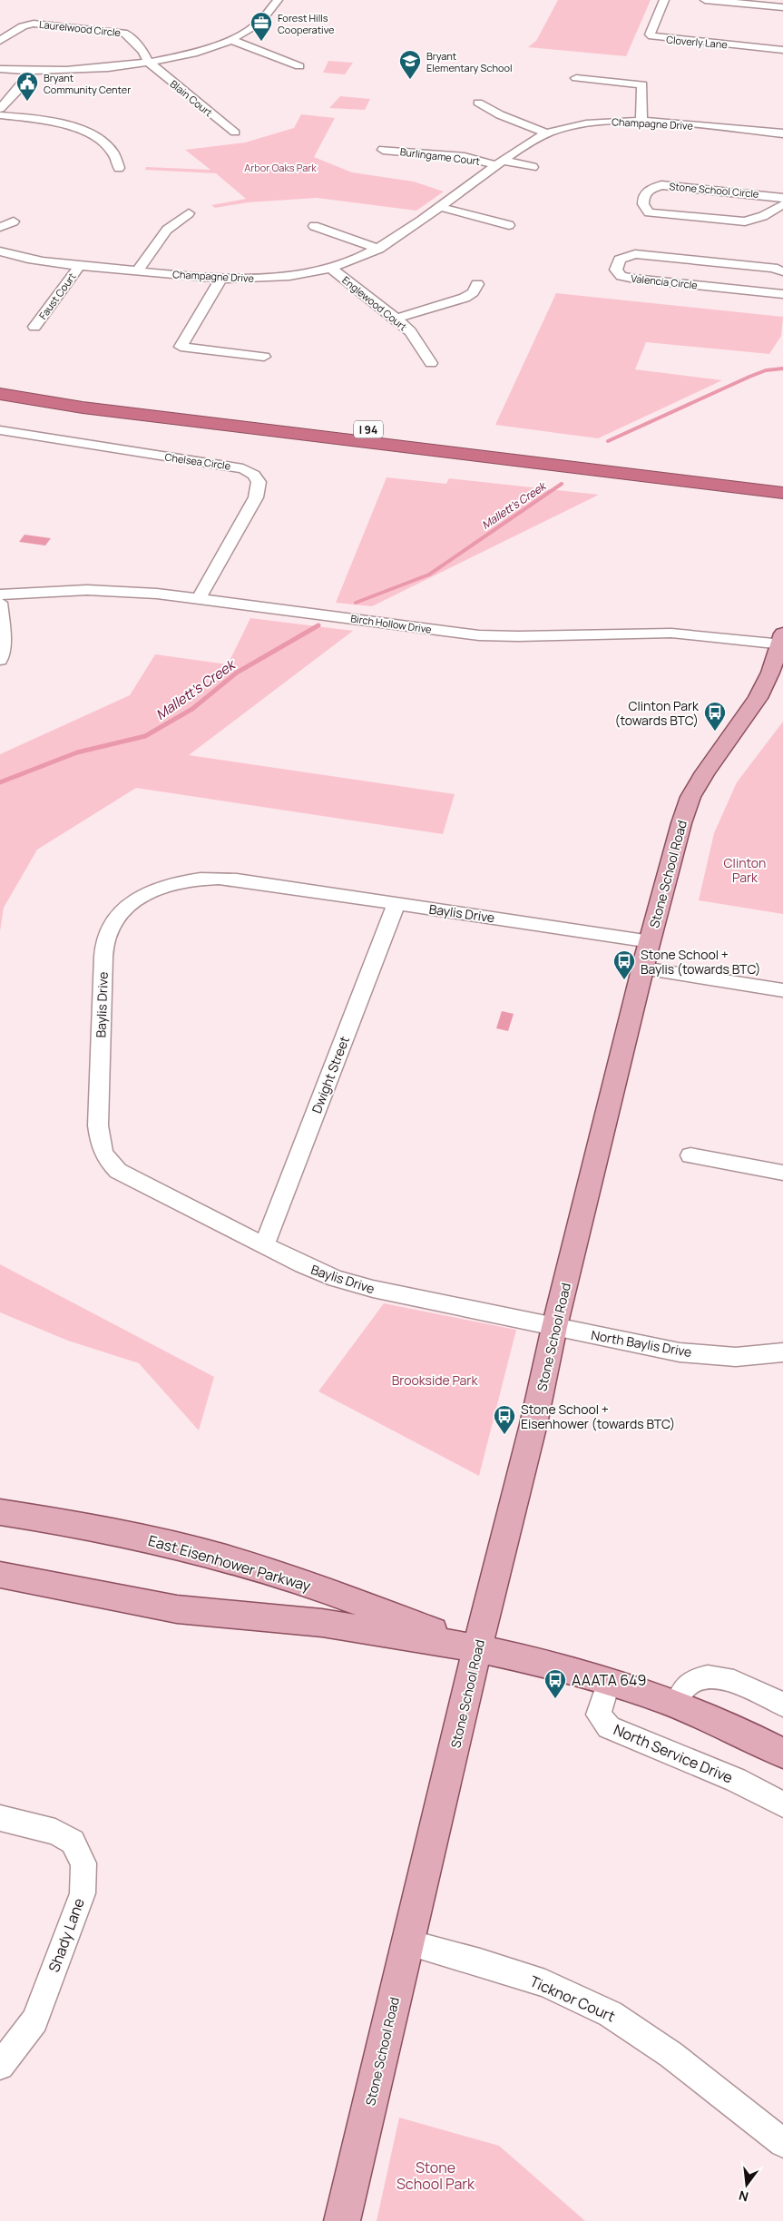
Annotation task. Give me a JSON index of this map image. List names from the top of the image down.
{
  "streets": {
    "highway": ["I 94"],
    "main road": ["Stone School Road", "East Eisenhower Parkway"],
    "street": [
      "Laurelwood Circle",
      "Cloverly Lane",
      "Blain Court",
      "Champagne Drive",
      "Burlingame Court",
      "Stone School Circle",
      "Valencia Circle",
      "Faust Court",
      "Englewood Court",
      "Chelsea Circle",
      "Birch Hollow Drive",
      "Baylis Drive",
      "Dwight Street",
      "North Baylis Drive",
      "North Service Drive",
      "Shady Lane",
      "Ticknor Court"
    ]
  },
  "crossings": [
    ["Laurelwood Circle", "Blain Court"],
    ["Champagne Drive", "Burlingame Court"],
    ["Champagne Drive", "Faust Court"],
    ["Champagne Drive", "Englewood Court"],
    ["Chelsea Circle", "Birch Hollow Drive"],
    ["Birch Hollow Drive", "Stone School Road"],
    ["Stone School Road", "Baylis Drive"],
    ["Stone School Road", "North Baylis Drive"],
    ["Stone School Road", "East Eisenhower Parkway"],
    ["Stone School Road", "Ticknor Court"],
    ["Baylis Drive", "Dwight Street"],
    ["Baylis Drive", "North Baylis Drive"],
    ["East Eisenhower Parkway", "North Service Drive"]
  ],
  "water": ["Mallett's Creek"],
  "parks": [
    "Arbor Oaks Park",
    "Clinton Park",
    "Brookside Park",
    "Stone School Park"
  ],
  "places": {
    "office": ["Forest Hills Cooperative"],
    "school or university": ["Bryant Elementary School"],
    "public building": ["Bryant Community Center"],
    "bus stop": [
      "Clinton Park (towards BTC)",
      "Stone School + Baylis (towards BTC)",
      "Stone School + Eisenhower (towards BTC)",
      "AAATA 649"
    ]
  },
  "north": "bottom"
}
